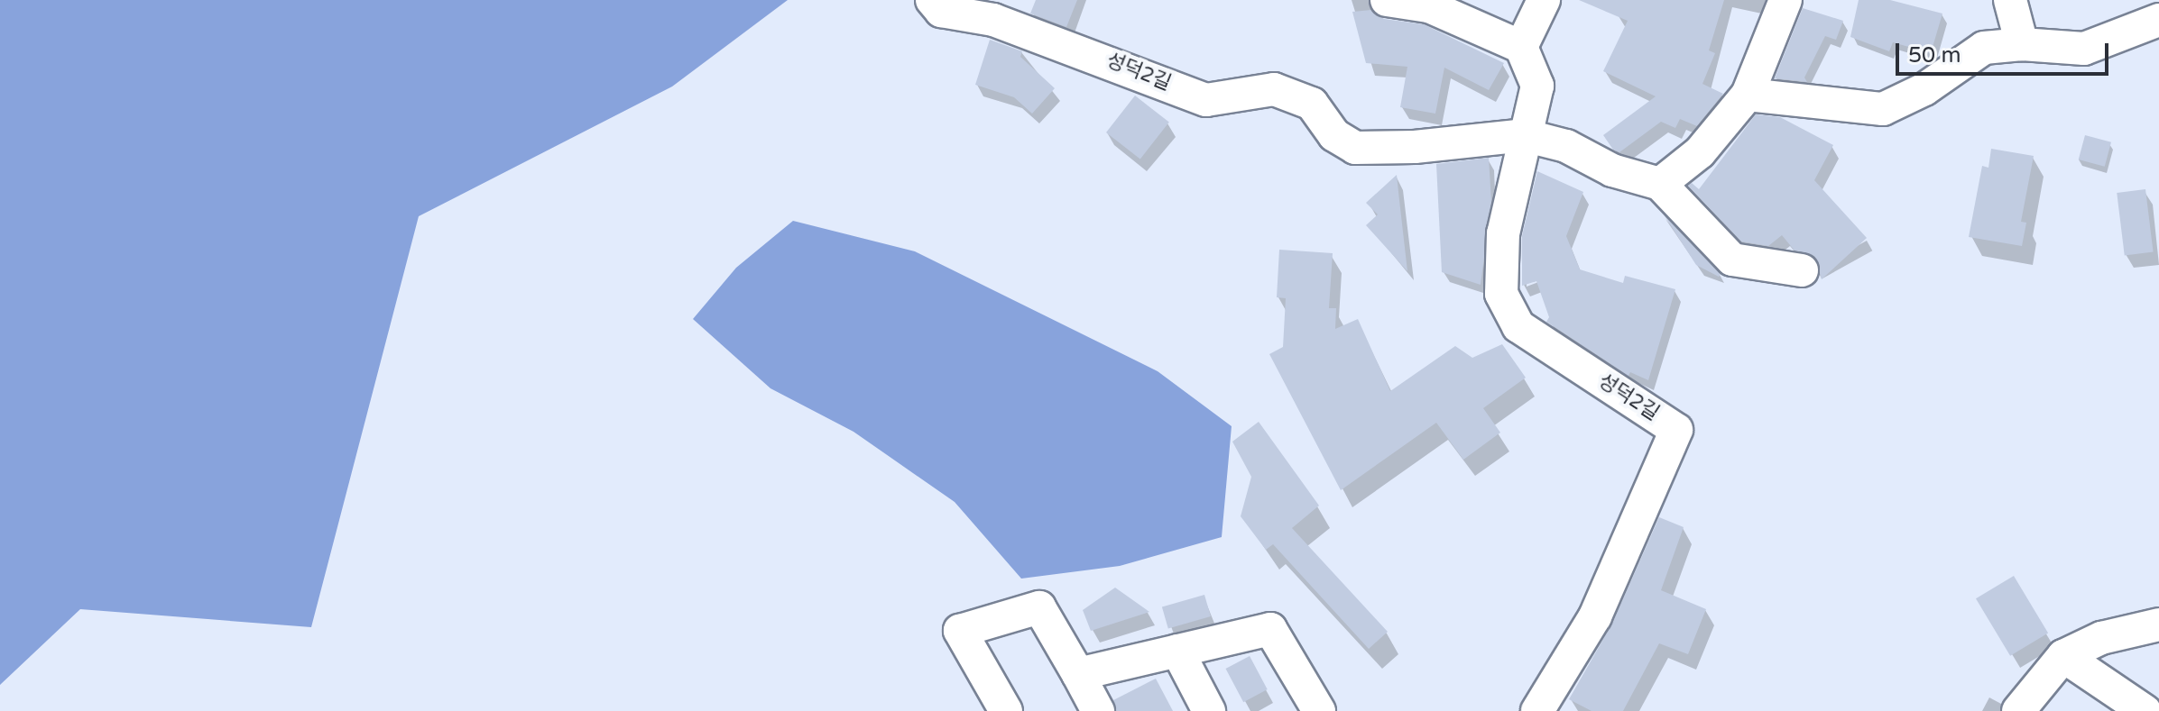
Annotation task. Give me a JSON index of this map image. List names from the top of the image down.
{
  "streets": {
    "street": ["성덕2길"]
  },
  "scale_bar": "50 m"
}
